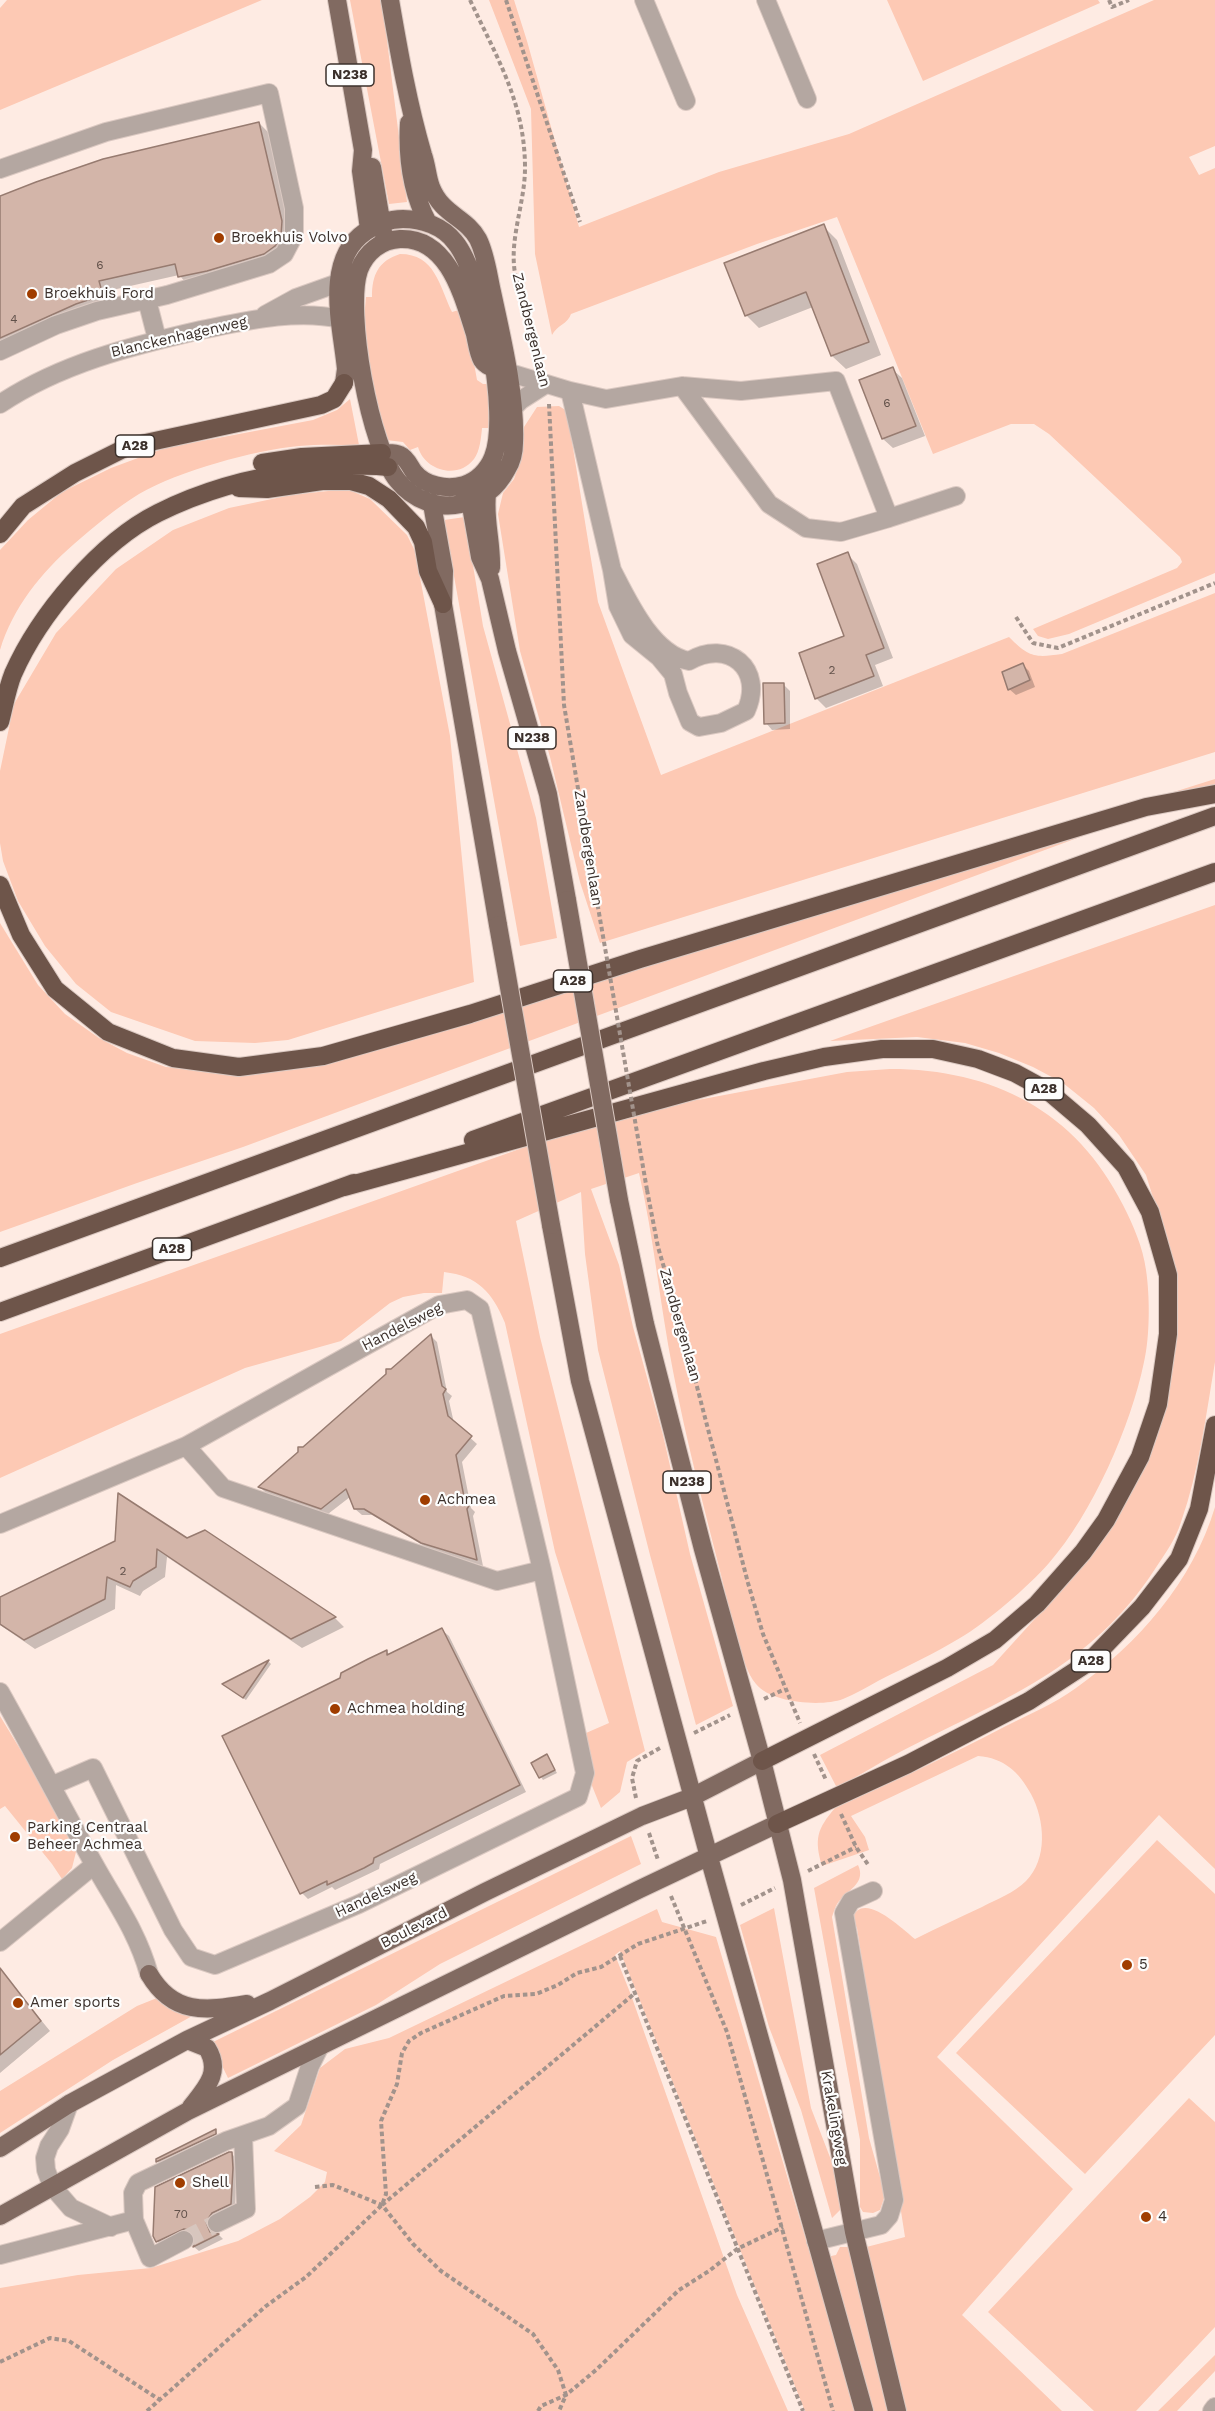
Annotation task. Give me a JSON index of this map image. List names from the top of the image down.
{
  "streets": {
    "highway": ["A28"],
    "main road": [
      "N238",
      "Zandbergenlaan",
      "Boulevard",
      "Krakelingweg"
    ],
    "street": ["Blanckenhagenweg", "Handelsweg"]
  },
  "crossings": [
    ["N238", "Zandbergenlaan"],
    ["Zandbergenlaan", "A28"],
    ["Zandbergenlaan", "Boulevard"],
    ["Zandbergenlaan", "Krakelingweg"],
    ["A28", "Boulevard"],
    ["A28", "Krakelingweg"]
  ],
  "places": [
    "Broekhuis Volvo",
    "Broekhuis Ford",
    "Achmea",
    "Achmea holding",
    "Parking Centraal Beheer Achmea",
    "5",
    "Amer sports",
    "Shell",
    "4"
  ],
  "house_numbers": [
    "6",
    "4",
    "6",
    "2",
    "2",
    "70"
  ]
}
